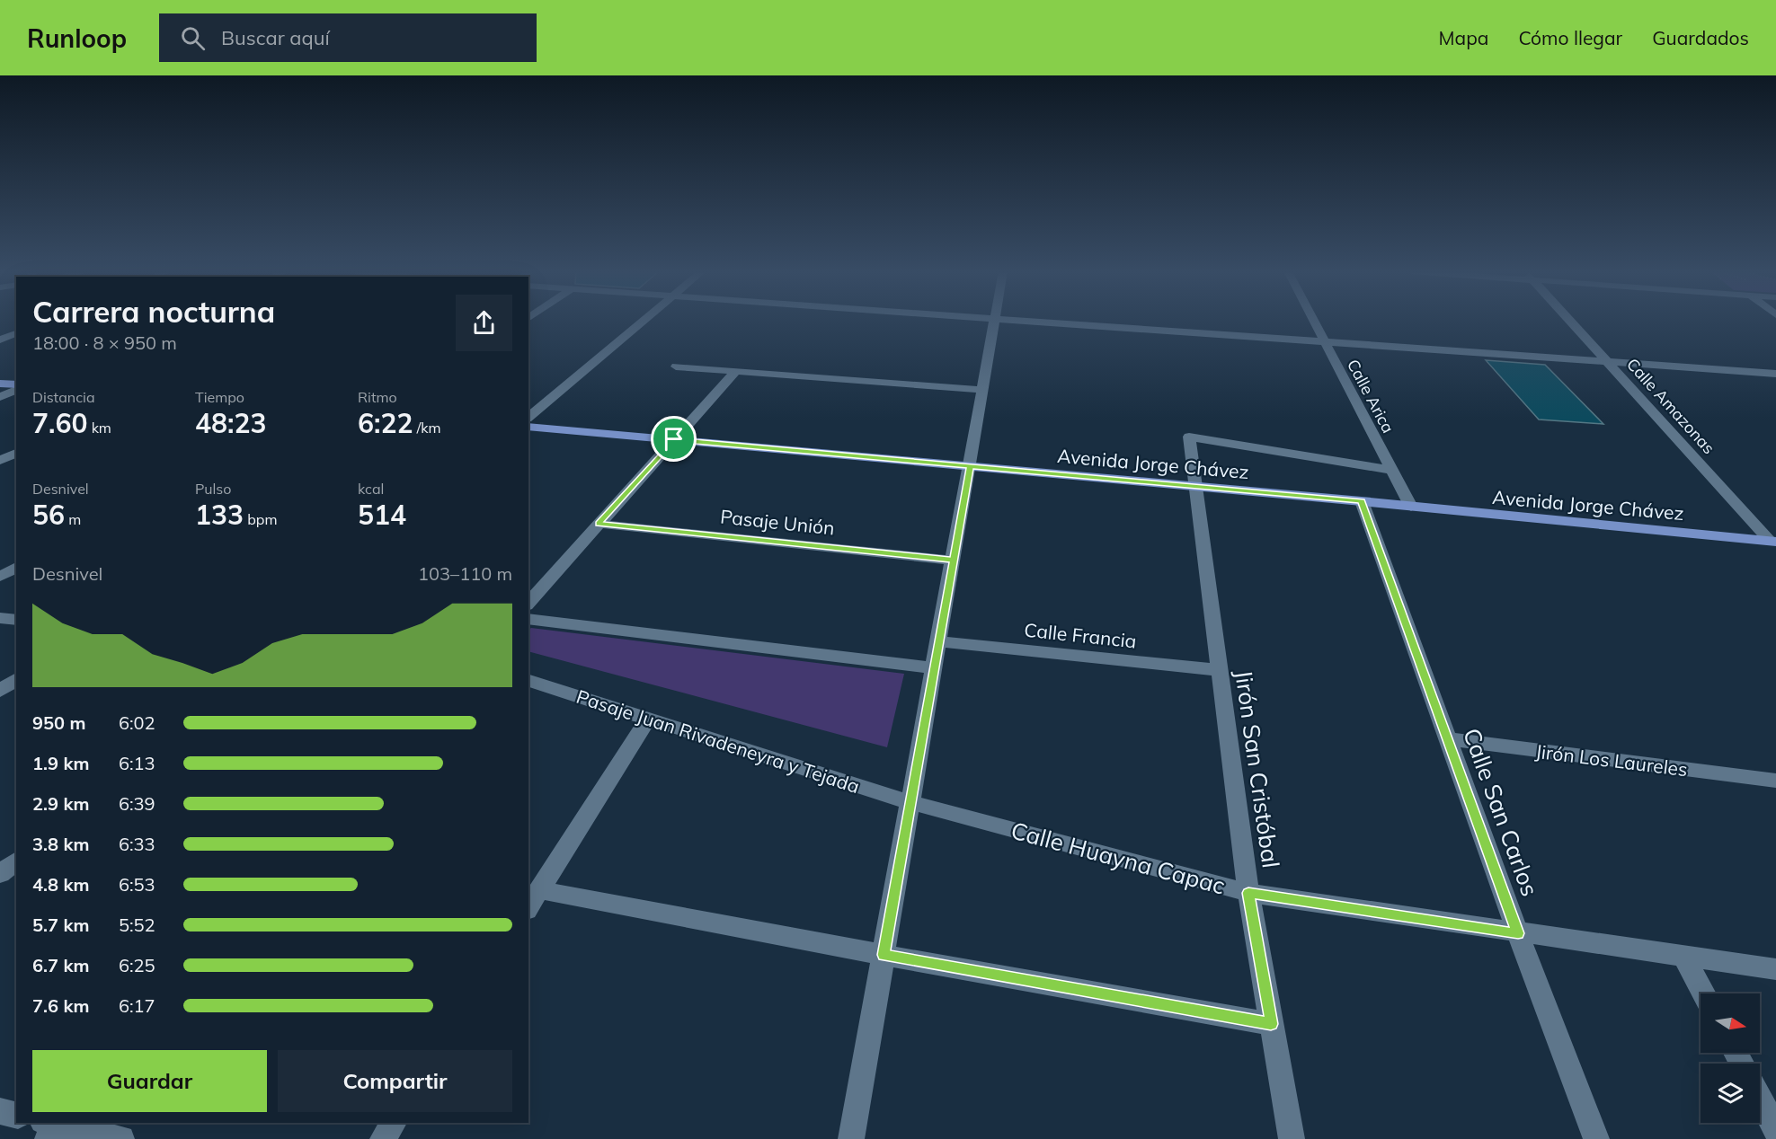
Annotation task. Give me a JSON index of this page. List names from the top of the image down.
{
  "streets": {
    "main road": ["Avenida Jorge Chávez"],
    "street": [
      "Calle Arica",
      "Calle Amazonas",
      "Pasaje Unión",
      "Calle Francia",
      "Pasaje Juan Rivadeneyra y Tejada",
      "Jirón Los Laureles",
      "Jirón San Cristóbal",
      "Calle San Carlos",
      "Calle Huayna Capac"
    ]
  },
  "crossings": [
    ["Calle Arica", "Avenida Jorge Chávez"],
    ["Calle Arica", "Jirón San Cristóbal"],
    ["Calle Amazonas", "Avenida Jorge Chávez"],
    ["Avenida Jorge Chávez", "Jirón San Cristóbal"],
    ["Avenida Jorge Chávez", "Calle San Carlos"],
    ["Calle Francia", "Jirón San Cristóbal"],
    ["Pasaje Juan Rivadeneyra y Tejada", "Calle Huayna Capac"],
    ["Jirón Los Laureles", "Calle San Carlos"],
    ["Jirón San Cristóbal", "Calle Huayna Capac"],
    ["Calle San Carlos", "Calle Huayna Capac"]
  ],
  "north": "right",
  "page": {
    "header": "Runloop",
    "search": "Buscar aquí",
    "nav": ["Mapa", "Cómo llegar", "Guardados"],
    "heading": ["Carrera nocturna", "18:00 · 8 × 950 m"],
    "stats": [
      ["Distancia", "7.60 km"],
      ["Tiempo", "48:23"],
      ["Ritmo", "6:22 /km"],
      ["Desnivel", "56 m"],
      ["Pulso", "133 bpm"],
      ["kcal", "514"]
    ],
    "chart": ["Desnivel", "103–110 m"],
    "list": [
      {
        "name": "950 m",
        "note": "6:02"
      },
      {
        "name": "1.9 km",
        "note": "6:13"
      },
      {
        "name": "2.9 km",
        "note": "6:39"
      },
      {
        "name": "3.8 km",
        "note": "6:33"
      },
      {
        "name": "4.8 km",
        "note": "6:53"
      },
      {
        "name": "5.7 km",
        "note": "5:52"
      },
      {
        "name": "6.7 km",
        "note": "6:25"
      },
      {
        "name": "7.6 km",
        "note": "6:17"
      }
    ],
    "buttons": ["Guardar", "Compartir"]
  }
}
